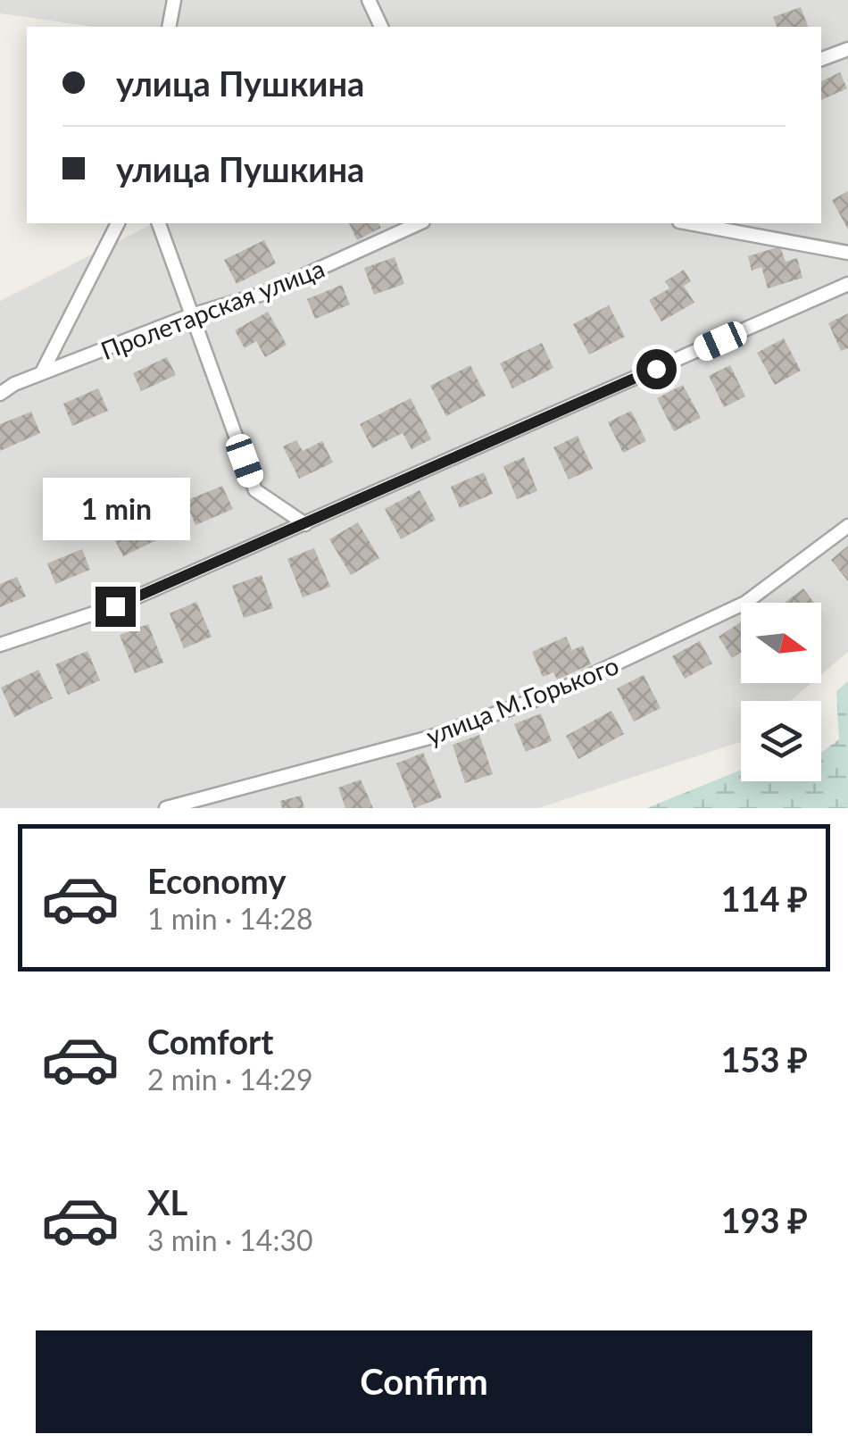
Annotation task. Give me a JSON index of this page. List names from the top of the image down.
{
  "streets": {
    "street": ["Пролетарская улица", "улица М.Горького"]
  },
  "north": "right",
  "page": {
    "banner": ["улица Пушкина", "улица Пушкина"],
    "bubble": "1 min",
    "list": [
      {
        "name": "Economy",
        "note": "1 min · 14:28",
        "value": "114 ₽"
      },
      {
        "name": "Comfort",
        "note": "2 min · 14:29",
        "value": "153 ₽"
      },
      {
        "name": "XL",
        "note": "3 min · 14:30",
        "value": "193 ₽"
      }
    ],
    "buttons": "Confirm"
  }
}
